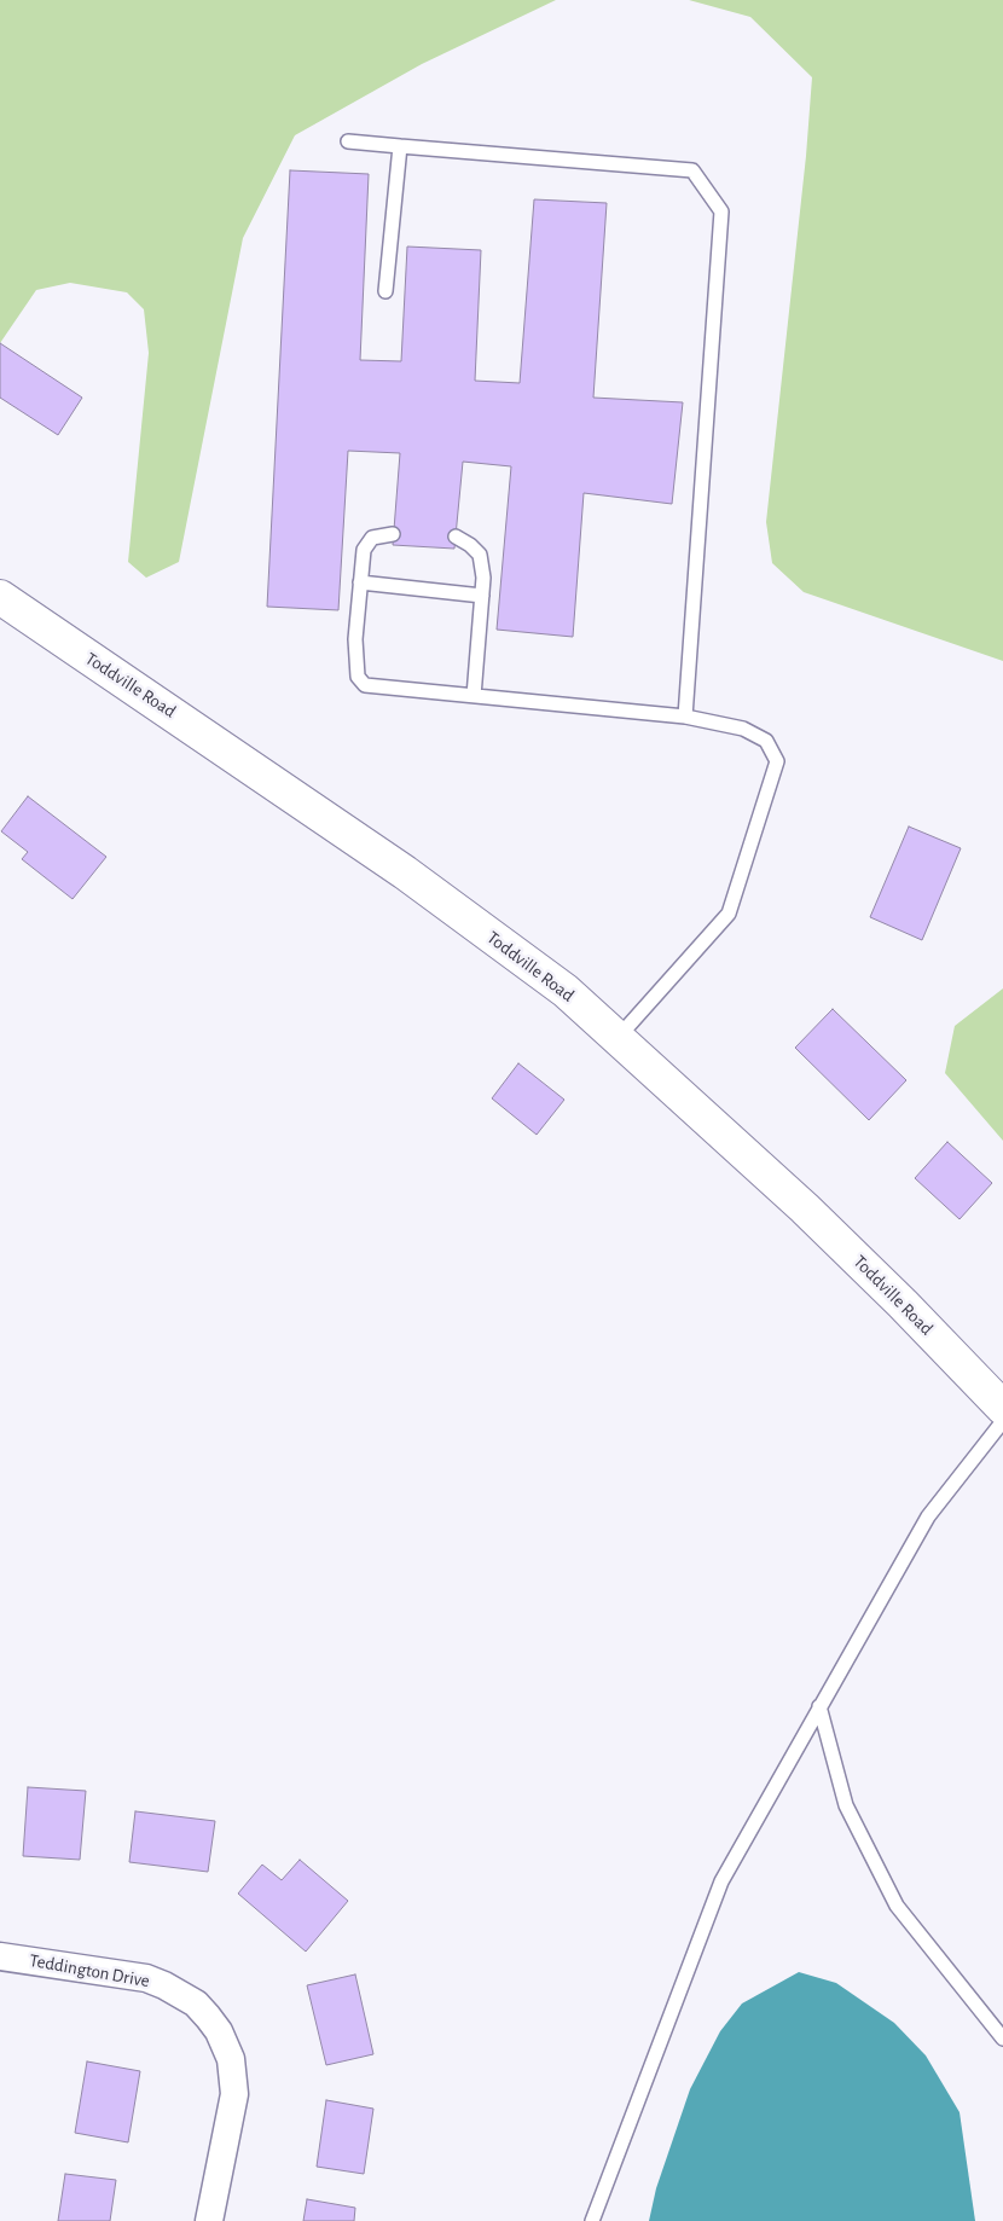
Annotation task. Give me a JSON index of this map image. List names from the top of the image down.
{
  "streets": {
    "street": ["Toddville Road", "Teddington Drive"]
  }
}
